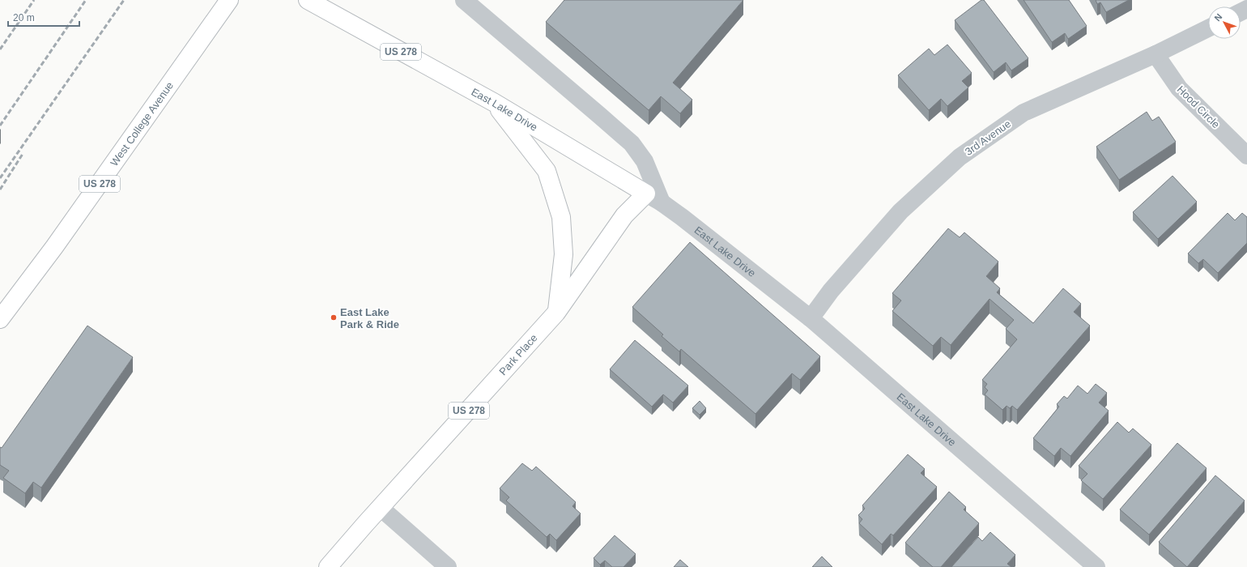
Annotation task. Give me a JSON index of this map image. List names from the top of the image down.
{
  "streets": {
    "main road": [
      "US 278",
      "East Lake Drive",
      "West College Avenue",
      "Park Place"
    ],
    "street": ["Hood Circle", "3rd Avenue"]
  },
  "crossings": [
    ["US 278", "East Lake Drive"],
    ["US 278", "Park Place"],
    ["Hood Circle", "3rd Avenue"],
    ["East Lake Drive", "3rd Avenue"],
    ["East Lake Drive", "Park Place"]
  ],
  "places": ["East Lake Park & Ride"],
  "scale_bar": "20 m",
  "north": "top left"
}
